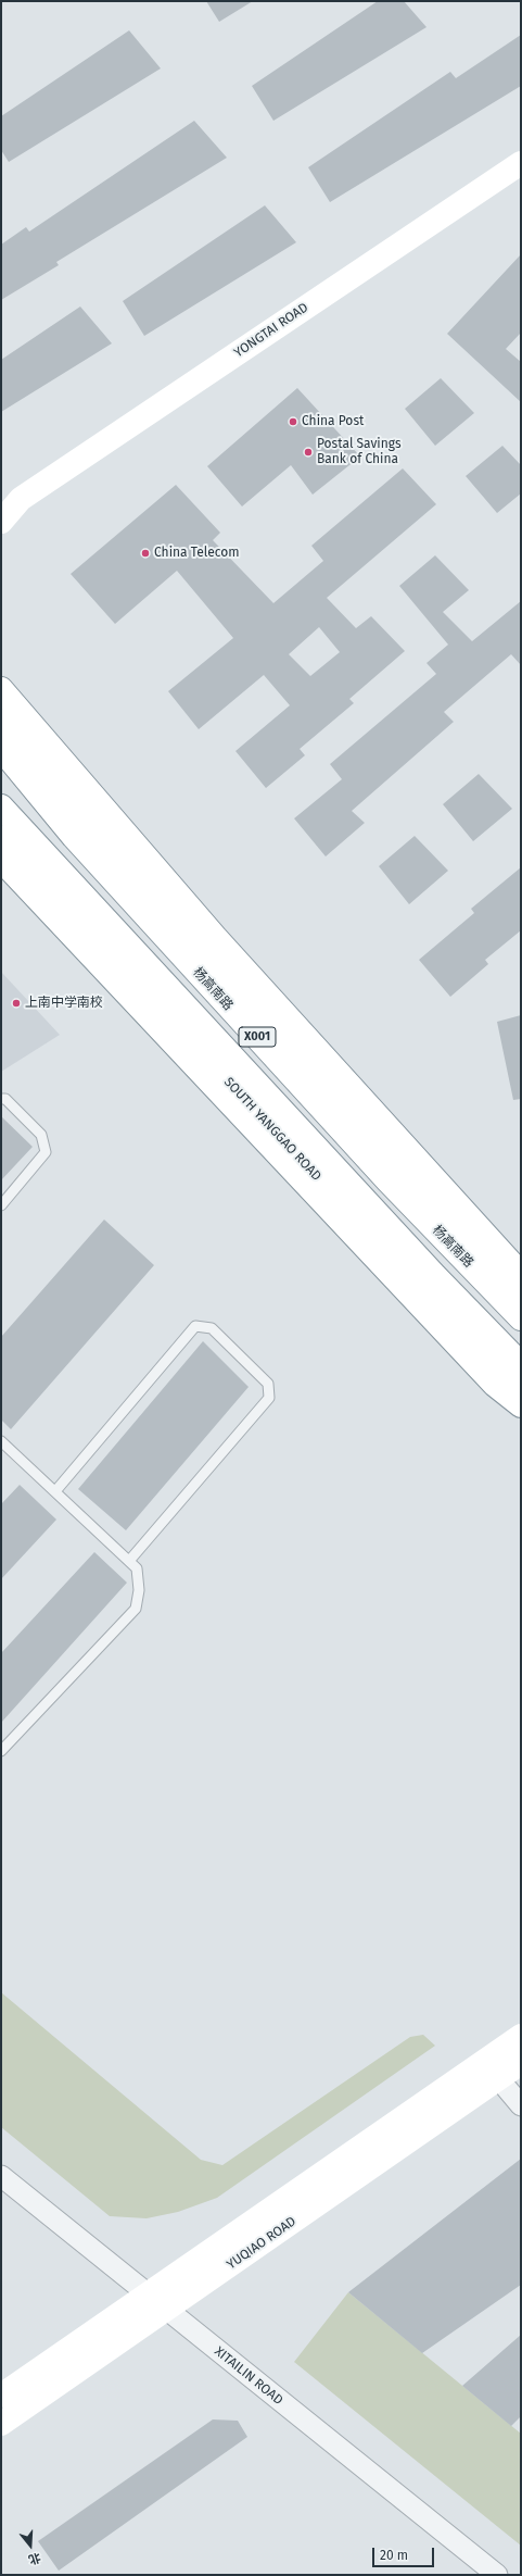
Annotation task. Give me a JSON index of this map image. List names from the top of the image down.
{
  "streets": {
    "main road": [
      "YONGTAI ROAD",
      "杨高南路",
      "X001",
      "SOUTH YANGGAO ROAD",
      "YUQIAO ROAD"
    ],
    "street": ["XITAILIN ROAD"]
  },
  "crossings": [
    ["YUQIAO ROAD", "XITAILIN ROAD"]
  ],
  "places": [
    "China Post",
    "Postal Savings Bank of China",
    "China Telecom",
    "上南中学南校"
  ],
  "scale_bar": "20 m",
  "north": "bottom"
}
